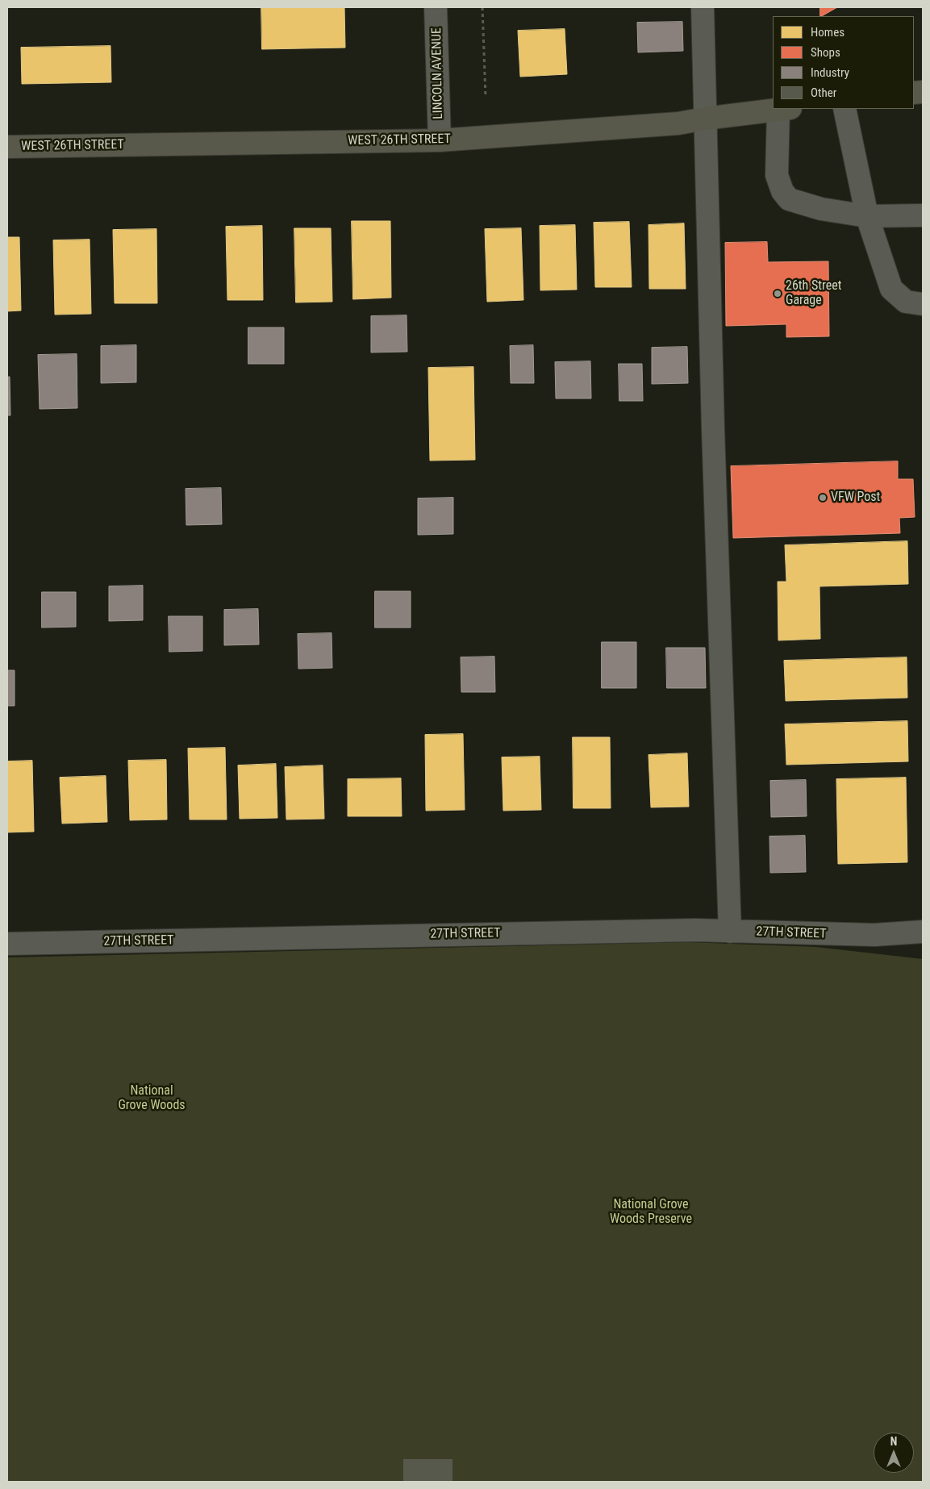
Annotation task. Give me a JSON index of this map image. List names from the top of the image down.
{
  "streets": {
    "main road": ["WEST 26TH STREET"],
    "street": ["LINCOLN AVENUE", "27TH STREET"]
  },
  "crossings": [
    ["LINCOLN AVENUE", "WEST 26TH STREET"]
  ],
  "parks": ["National Grove Woods", "National Grove Woods Preserve"],
  "places": ["26th Street Garage", "VFW Post"],
  "legend": [
    "Homes",
    "Shops",
    "Industry",
    "Other"
  ],
  "north": "top"
}
